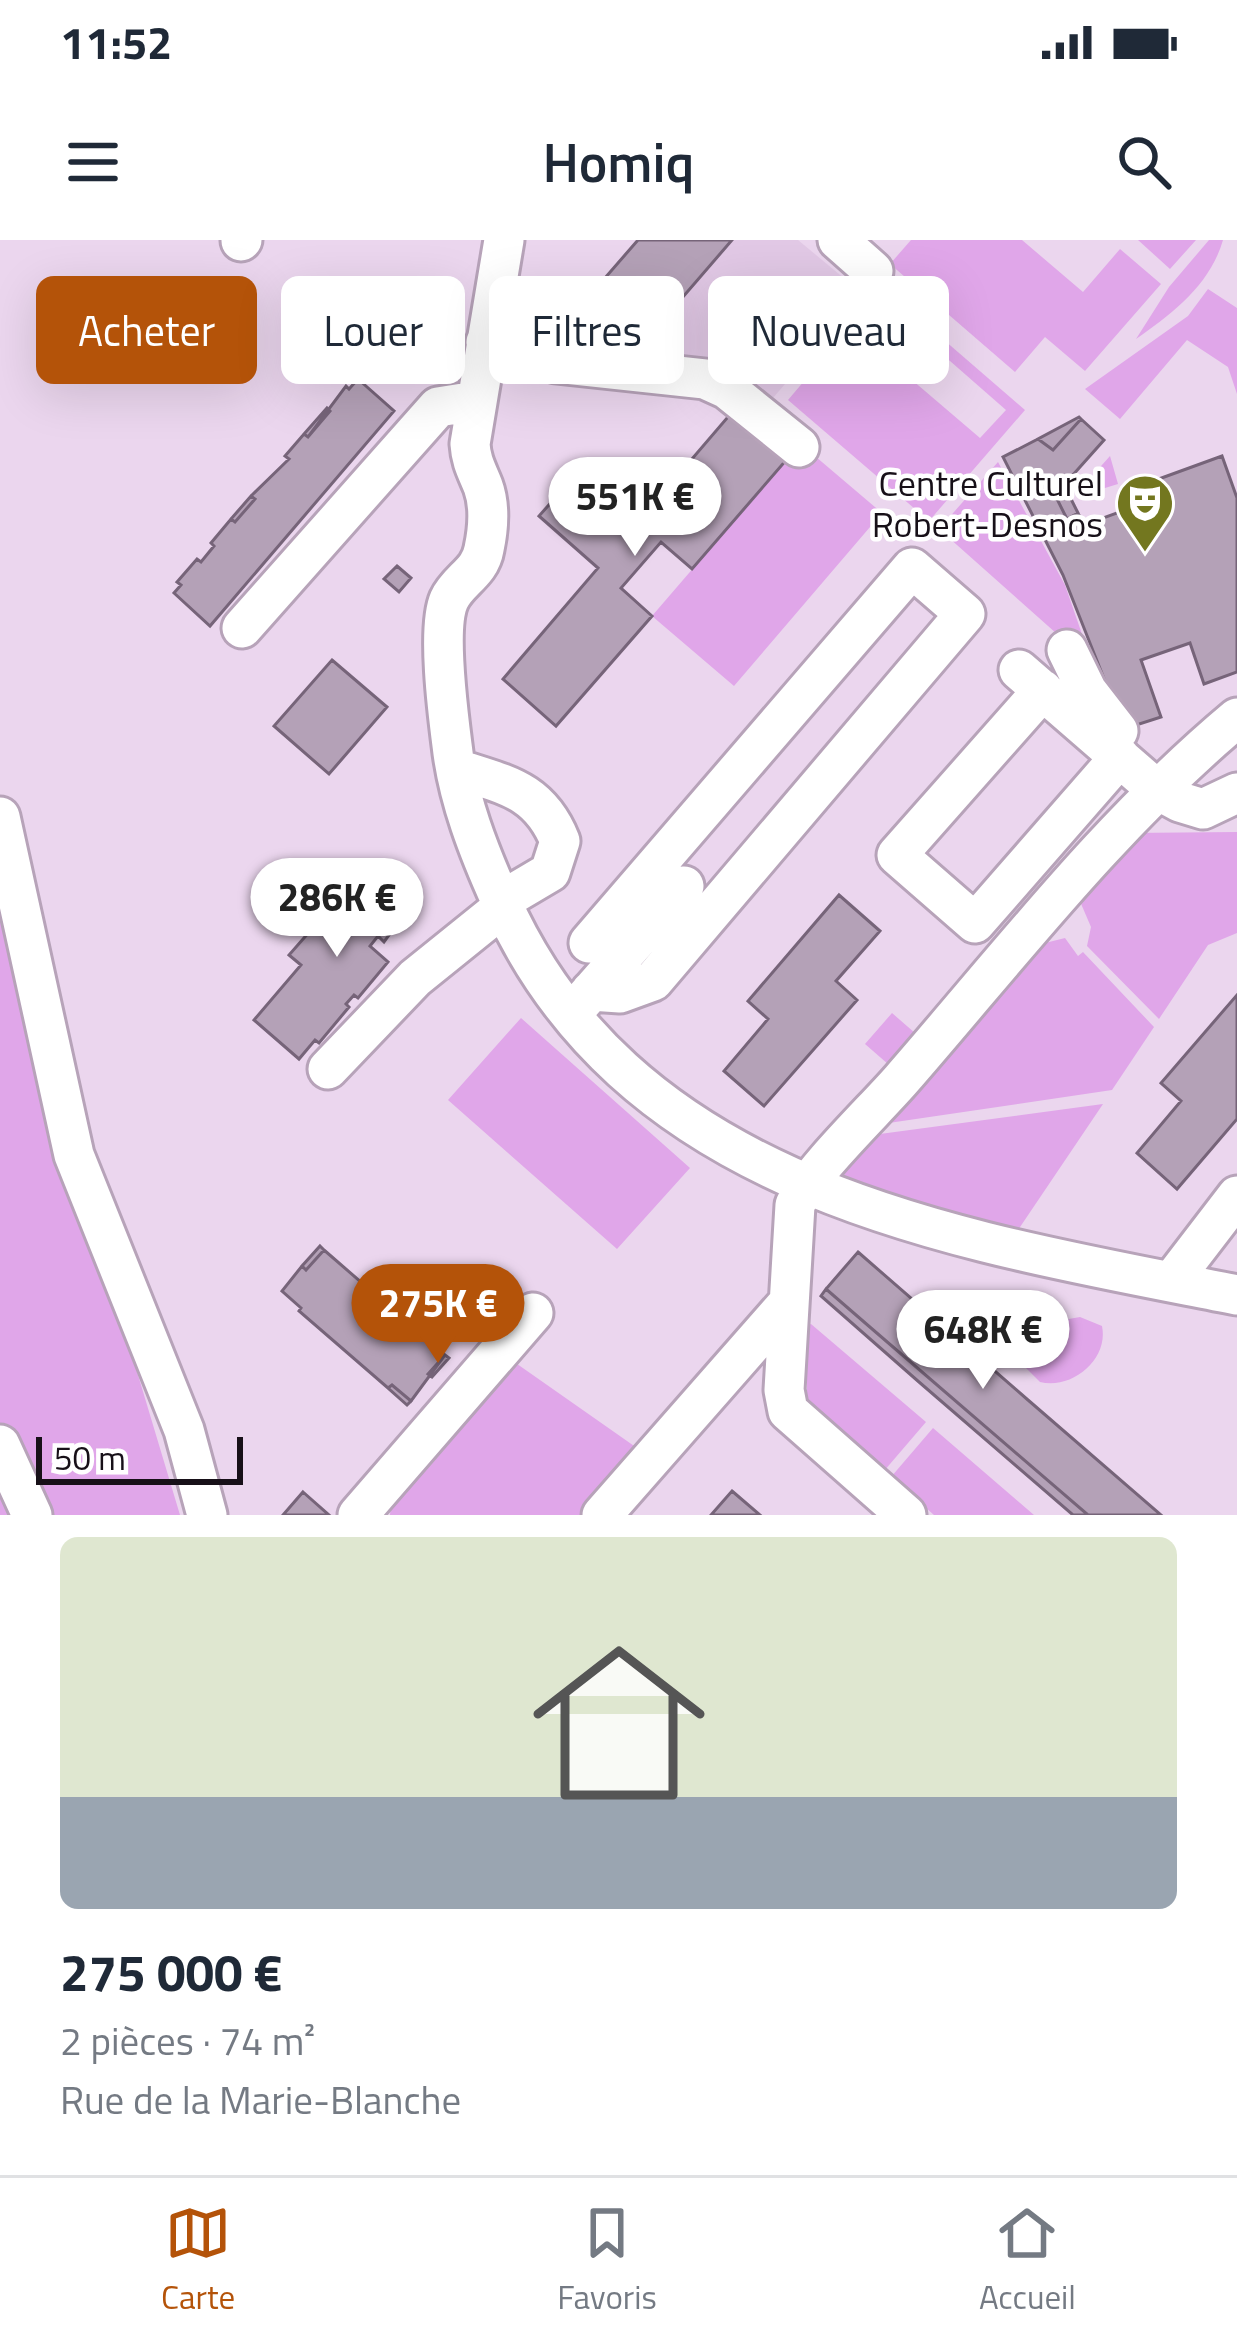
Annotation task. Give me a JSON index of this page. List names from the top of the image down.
{
  "places": {
    "theatre": ["Centre Culturel Robert-Desnos"]
  },
  "scale_bar": "50 m",
  "page": {
    "status": "11:52",
    "header": "Homiq",
    "chip": [
      "Acheter",
      "Louer",
      "Filtres",
      "Nouveau"
    ],
    "price": [
      "551K €",
      "286K €",
      "275K €",
      "648K €"
    ],
    "scale": "50 m",
    "list": [
      {
        "name": "275 000 €",
        "note": "2 pièces · 74 m² · Rue de la Marie-Blanche"
      }
    ],
    "tabs": ["Carte", "Favoris", "Accueil"]
  }
}
